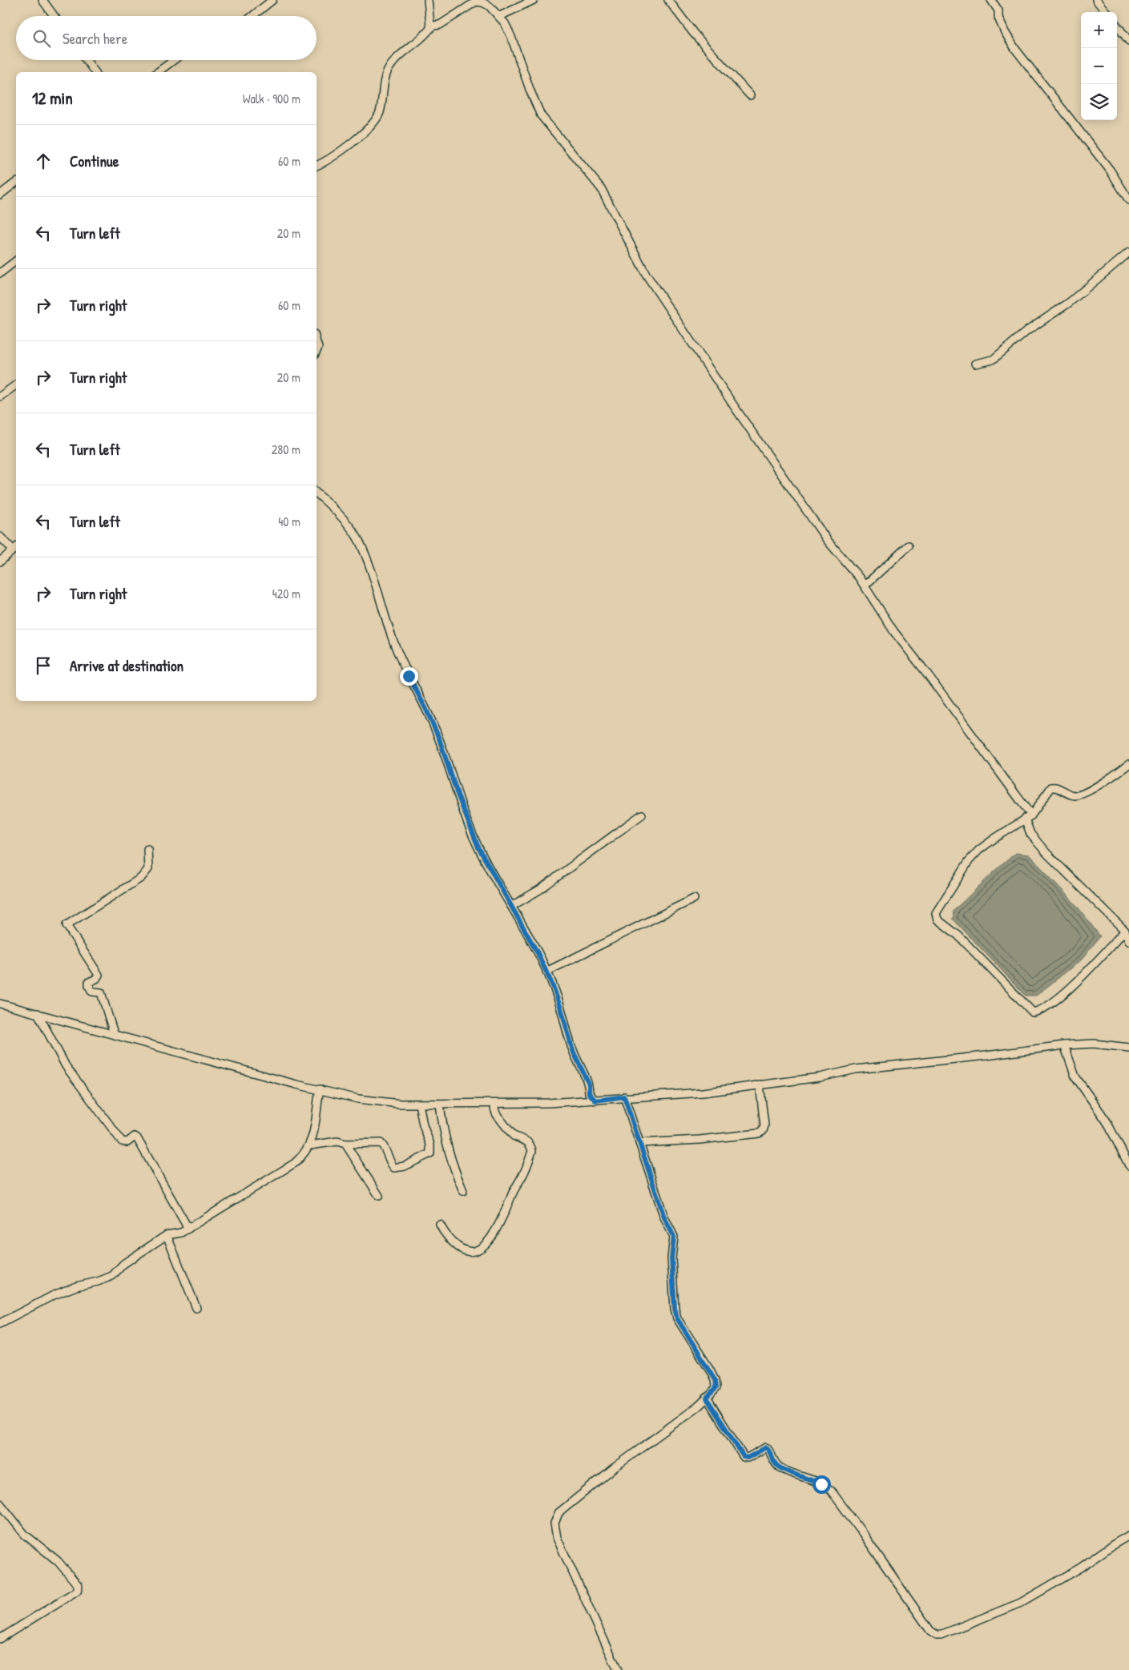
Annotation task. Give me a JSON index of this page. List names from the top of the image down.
{
  "page": {
    "map_buttons": ["+", "−"],
    "search": "Search here",
    "heading": ["12 min", "Walk · 900 m"],
    "list": [
      ["Continue", "60 m"],
      ["Turn left", "20 m"],
      ["Turn right", "60 m"],
      ["Turn right", "20 m"],
      ["Turn left", "280 m"],
      ["Turn left", "40 m"],
      ["Turn right", "420 m"],
      "Arrive at destination"
    ]
  }
}
